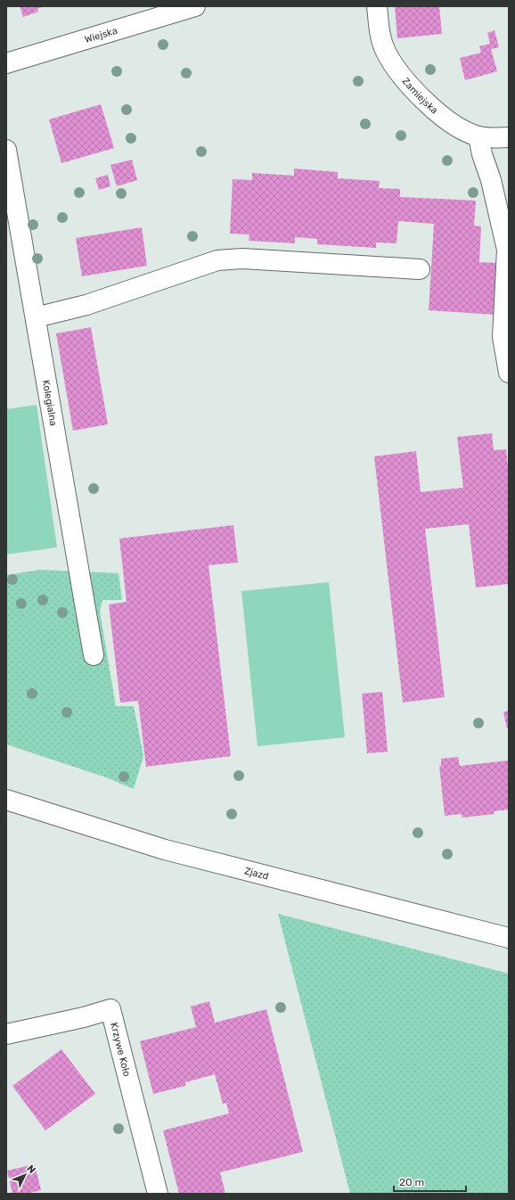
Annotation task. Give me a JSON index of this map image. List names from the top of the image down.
{
  "streets": {
    "street": [
      "Wiejska",
      "Zamiejska",
      "Kolegialna",
      "Zjazd",
      "Krzywe Koło"
    ]
  },
  "scale_bar": "20 m",
  "north": "top right"
}
